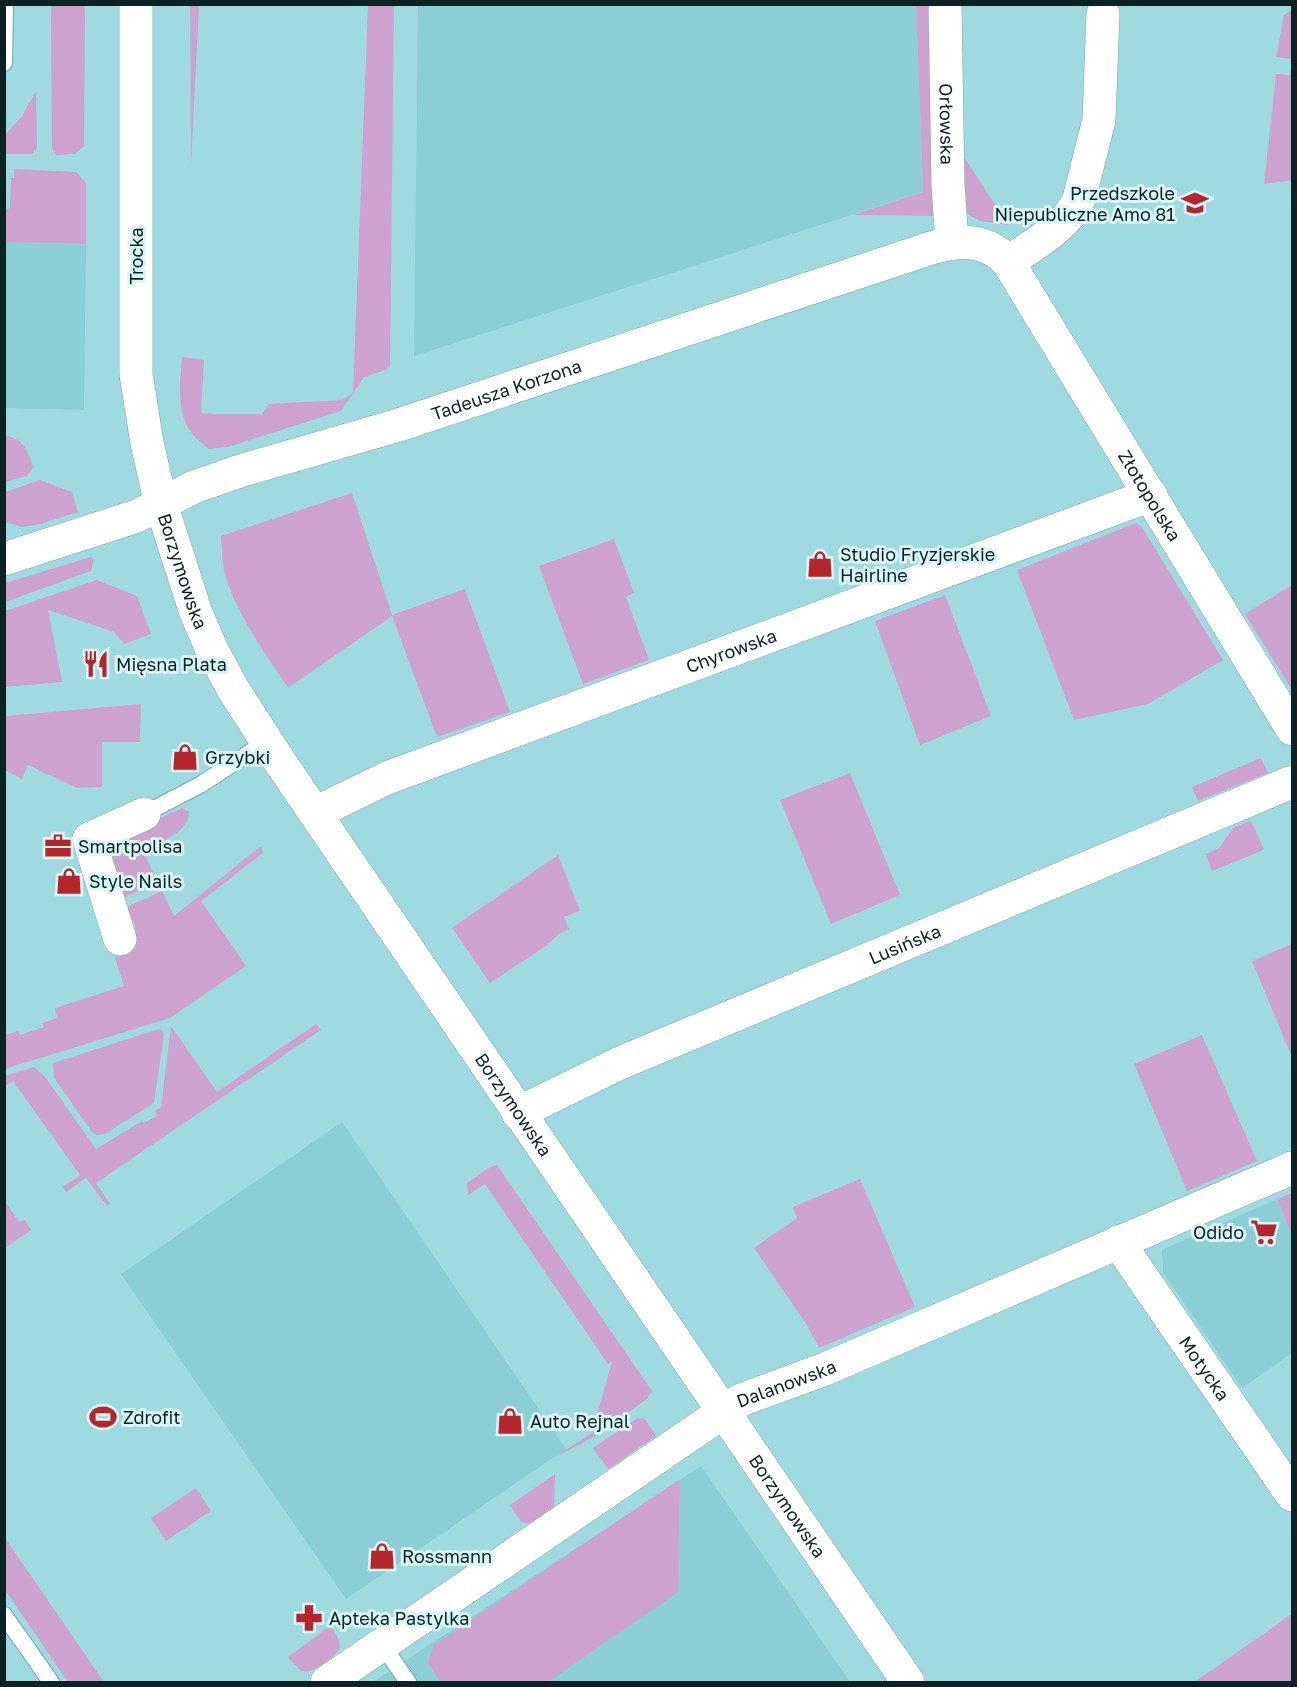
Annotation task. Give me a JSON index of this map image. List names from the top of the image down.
{
  "streets": {
    "street": [
      "Orłowska",
      "Trocka",
      "Tadeusza Korzona",
      "Złotopolska",
      "Borzymowska",
      "Chyrowska",
      "Lusińska",
      "Motycka",
      "Dalanowska"
    ]
  },
  "crossings": [
    ["Orłowska", "Tadeusza Korzona"],
    ["Trocka", "Tadeusza Korzona"],
    ["Trocka", "Borzymowska"],
    ["Tadeusza Korzona", "Złotopolska"],
    ["Tadeusza Korzona", "Borzymowska"],
    ["Złotopolska", "Chyrowska"],
    ["Borzymowska", "Chyrowska"],
    ["Borzymowska", "Lusińska"],
    ["Borzymowska", "Dalanowska"],
    ["Motycka", "Dalanowska"]
  ],
  "places": {
    "school or university": ["Przedszkole Niepubliczne Amo 81"],
    "shop": [
      "Studio Fryzjerskie Hairline",
      "Grzybki",
      "Style Nails",
      "Auto Rejnal",
      "Rossmann"
    ],
    "restaurant": ["Mięsna Plata"],
    "office": ["Smartpolisa"],
    "supermarket": ["Odido"],
    "sports": ["Zdrofit"],
    "pharmacy": ["Apteka Pastylka"]
  }
}
